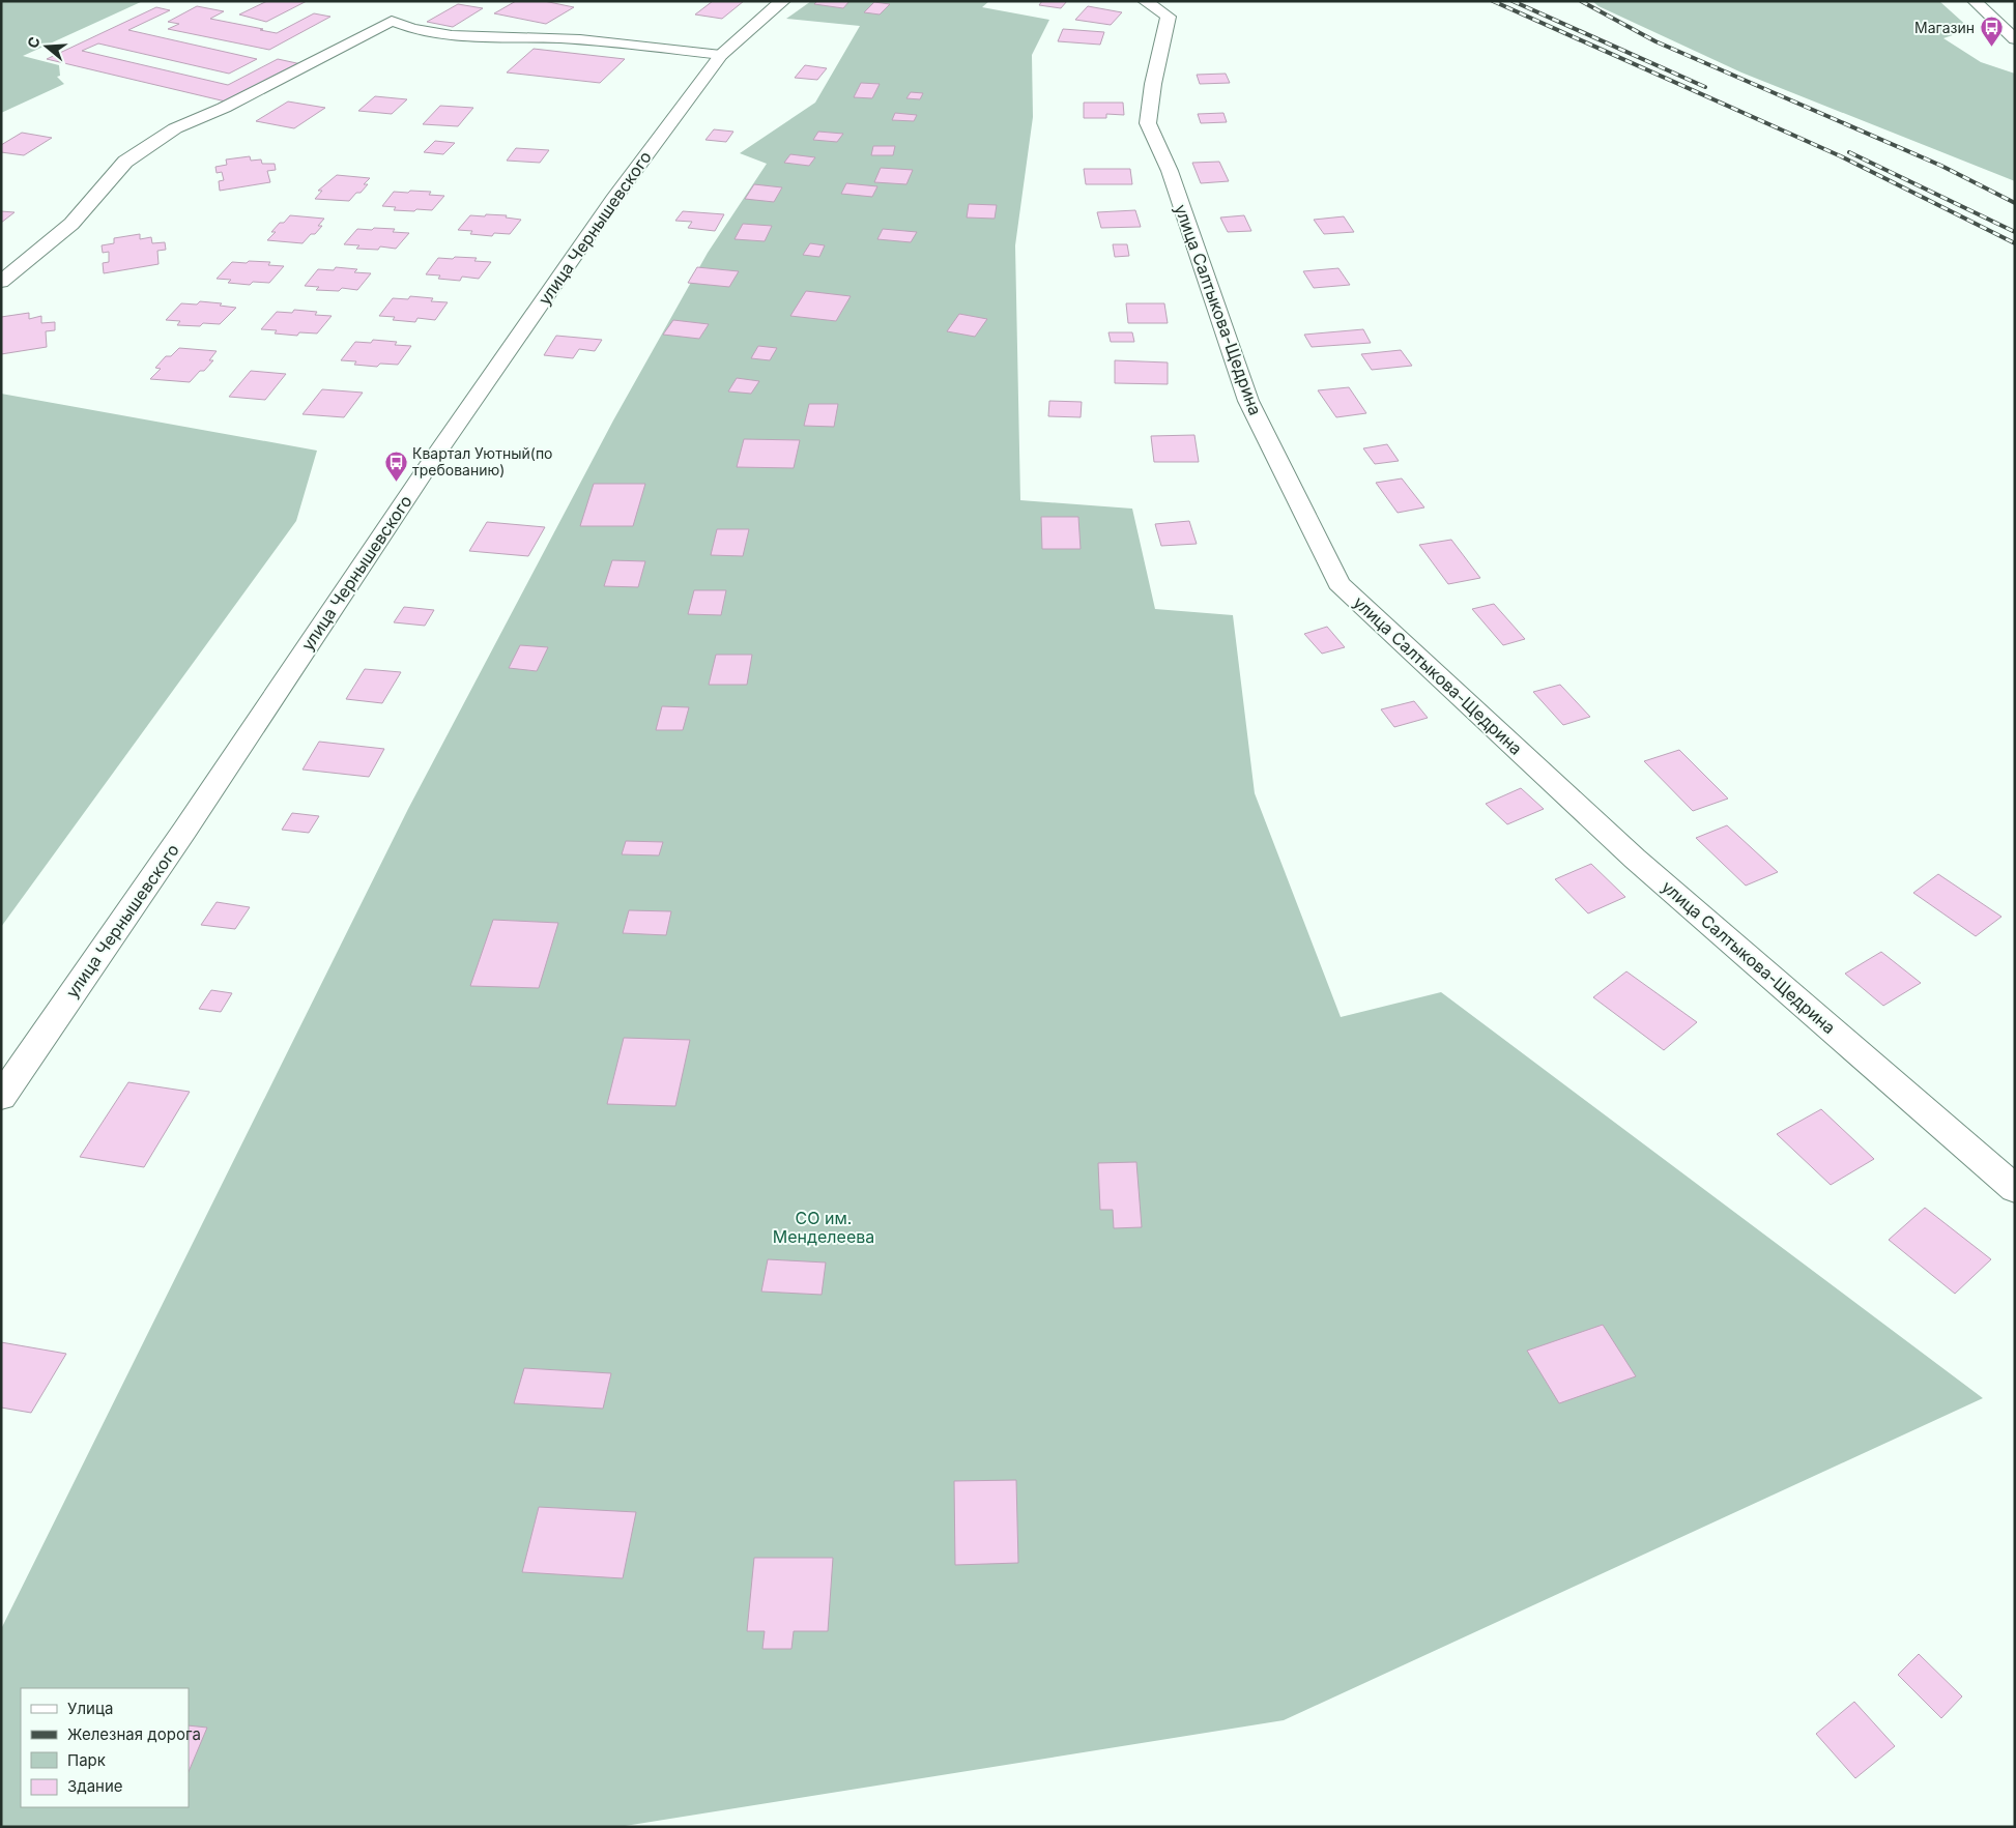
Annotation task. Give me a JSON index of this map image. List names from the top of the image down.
{
  "streets": {
    "street": ["улица Чернышевского", "улица Салтыкова-Щедрина"]
  },
  "parks": ["СО им. Менделеева"],
  "places": {
    "bus stop": ["Магазин", "Квартал Уютный(по требованию)"]
  },
  "legend": [
    "Улица",
    "Железная дорога",
    "Парк",
    "Здание"
  ],
  "north": "left"
}
